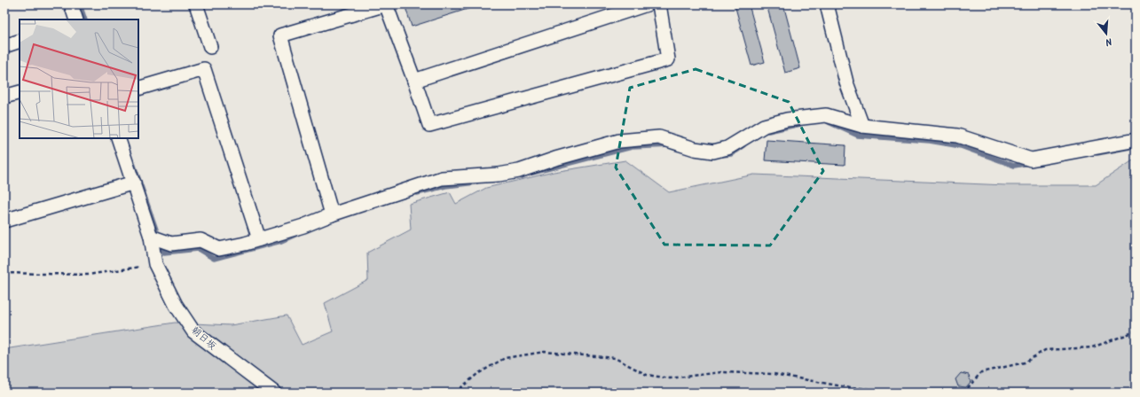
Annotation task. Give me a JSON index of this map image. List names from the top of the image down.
{
  "streets": {
    "street": ["朝日坂"]
  },
  "north": "bottom"
}
